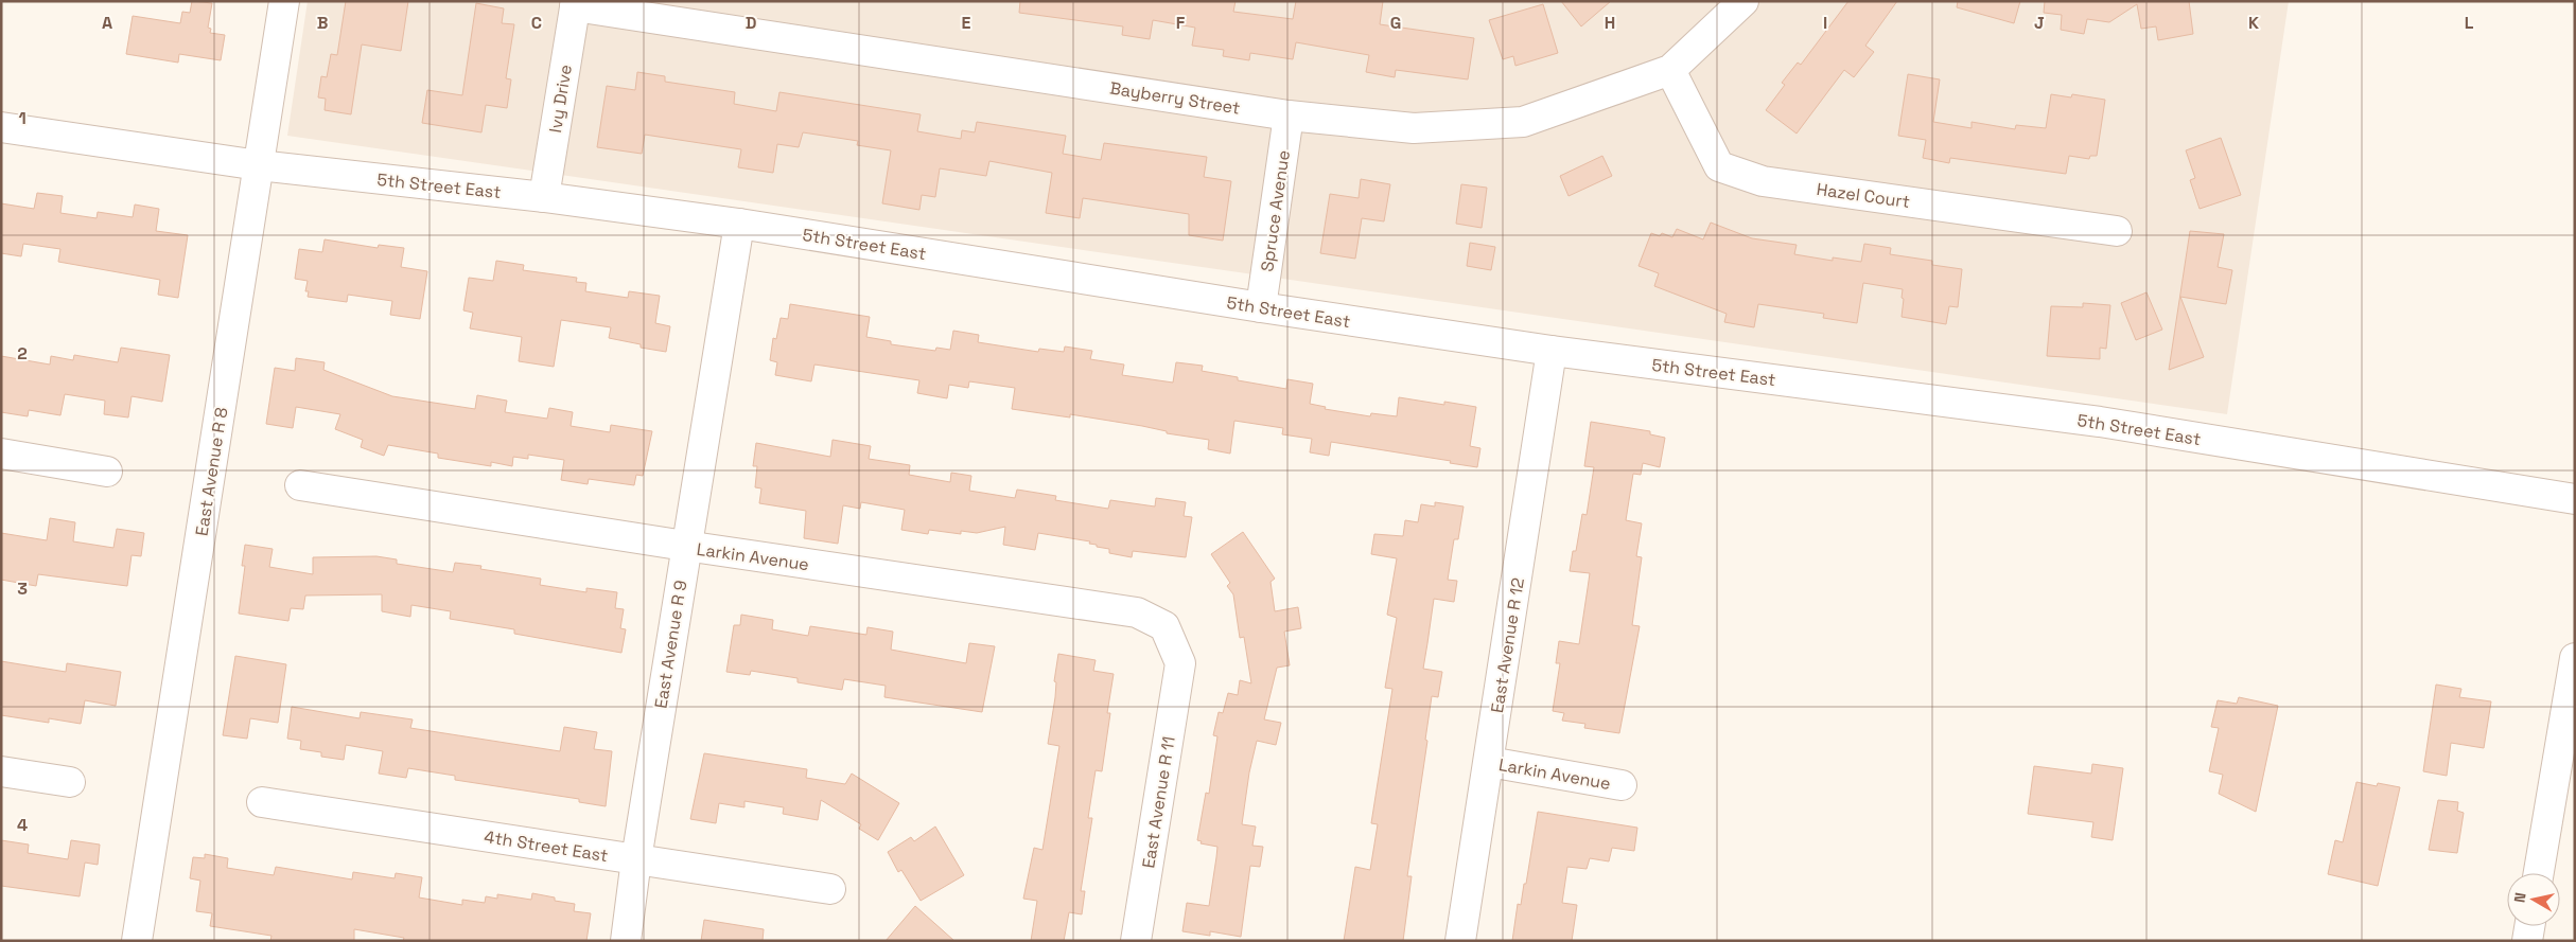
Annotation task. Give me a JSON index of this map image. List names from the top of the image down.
{
  "streets": {
    "street": [
      "Bayberry Street",
      "Ivy Drive",
      "5th Street East",
      "Hazel Court",
      "Spruce Avenue",
      "East Avenue R 8",
      "Larkin Avenue",
      "East Avenue R 9",
      "East Avenue R 12",
      "East Avenue R 11",
      "4th Street East"
    ]
  },
  "crossings": [
    ["Bayberry Street", "Ivy Drive"],
    ["Bayberry Street", "Hazel Court"],
    ["Bayberry Street", "Spruce Avenue"],
    ["Ivy Drive", "5th Street East"],
    ["5th Street East", "Spruce Avenue"],
    ["5th Street East", "East Avenue R 8"],
    ["5th Street East", "East Avenue R 9"],
    ["5th Street East", "East Avenue R 12"],
    ["Larkin Avenue", "East Avenue R 9"],
    ["Larkin Avenue", "East Avenue R 12"],
    ["Larkin Avenue", "East Avenue R 11"],
    ["East Avenue R 9", "4th Street East"]
  ],
  "north": "left",
  "grid": {
    "columns": [
      "A",
      "B",
      "C",
      "D",
      "E",
      "F",
      "G",
      "H",
      "I",
      "J",
      "K",
      "L"
    ],
    "rows": [
      "1",
      "2",
      "3",
      "4"
    ]
  }
}
